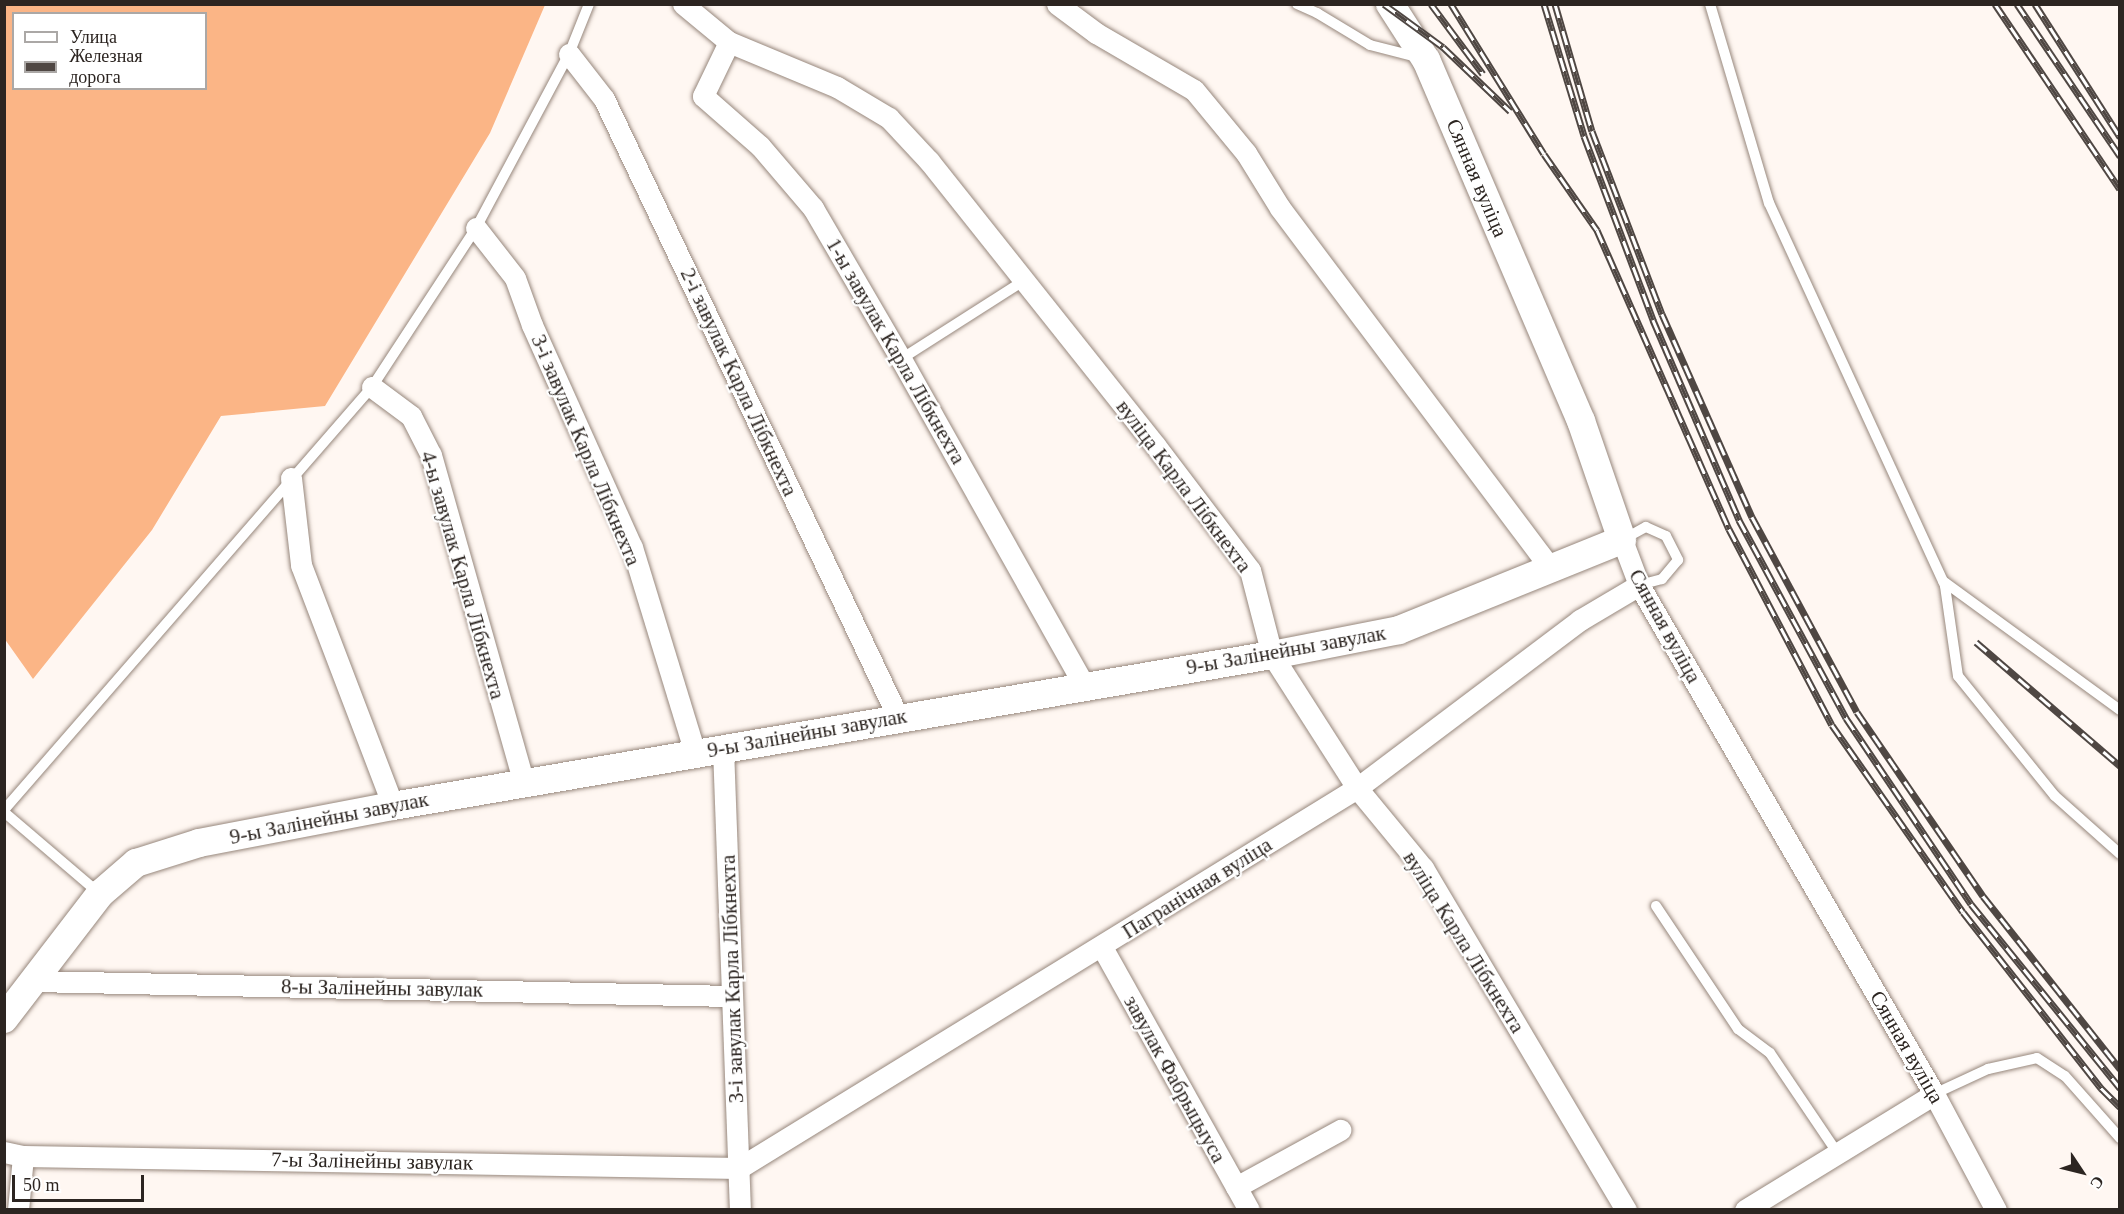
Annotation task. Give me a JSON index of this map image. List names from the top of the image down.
{
  "streets": {
    "street": [
      "Сянная вуліца",
      "1-ы завулак Карла Лібкнехта",
      "2-і завулак Карла Лібкнехта",
      "3-і завулак Карла Лібкнехта",
      "вуліца Карла Лібкнехта",
      "4-ы завулак Карла Лібкнехта",
      "9-ы Залінейны завулак",
      "Пагранічная вуліца",
      "8-ы Залінейны завулак",
      "завулак Фабрыцыуса",
      "7-ы Залінейны завулак"
    ]
  },
  "crossings": [
    ["Сянная вуліца", "9-ы Залінейны завулак"],
    ["Сянная вуліца", "Пагранічная вуліца"],
    ["1-ы завулак Карла Лібкнехта", "вуліца Карла Лібкнехта"],
    ["1-ы завулак Карла Лібкнехта", "9-ы Залінейны завулак"],
    ["2-і завулак Карла Лібкнехта", "9-ы Залінейны завулак"],
    ["3-і завулак Карла Лібкнехта", "9-ы Залінейны завулак"],
    ["3-і завулак Карла Лібкнехта", "Пагранічная вуліца"],
    ["3-і завулак Карла Лібкнехта", "8-ы Залінейны завулак"],
    ["3-і завулак Карла Лібкнехта", "7-ы Залінейны завулак"],
    ["вуліца Карла Лібкнехта", "9-ы Залінейны завулак"],
    ["вуліца Карла Лібкнехта", "Пагранічная вуліца"],
    ["4-ы завулак Карла Лібкнехта", "9-ы Залінейны завулак"],
    ["9-ы Залінейны завулак", "Пагранічная вуліца"],
    ["9-ы Залінейны завулак", "8-ы Залінейны завулак"],
    ["Пагранічная вуліца", "завулак Фабрыцыуса"],
    ["Пагранічная вуліца", "7-ы Залінейны завулак"]
  ],
  "legend": ["Улица", "Железная дорога"],
  "scale_bar": "50 m",
  "north": "bottom right"
}
